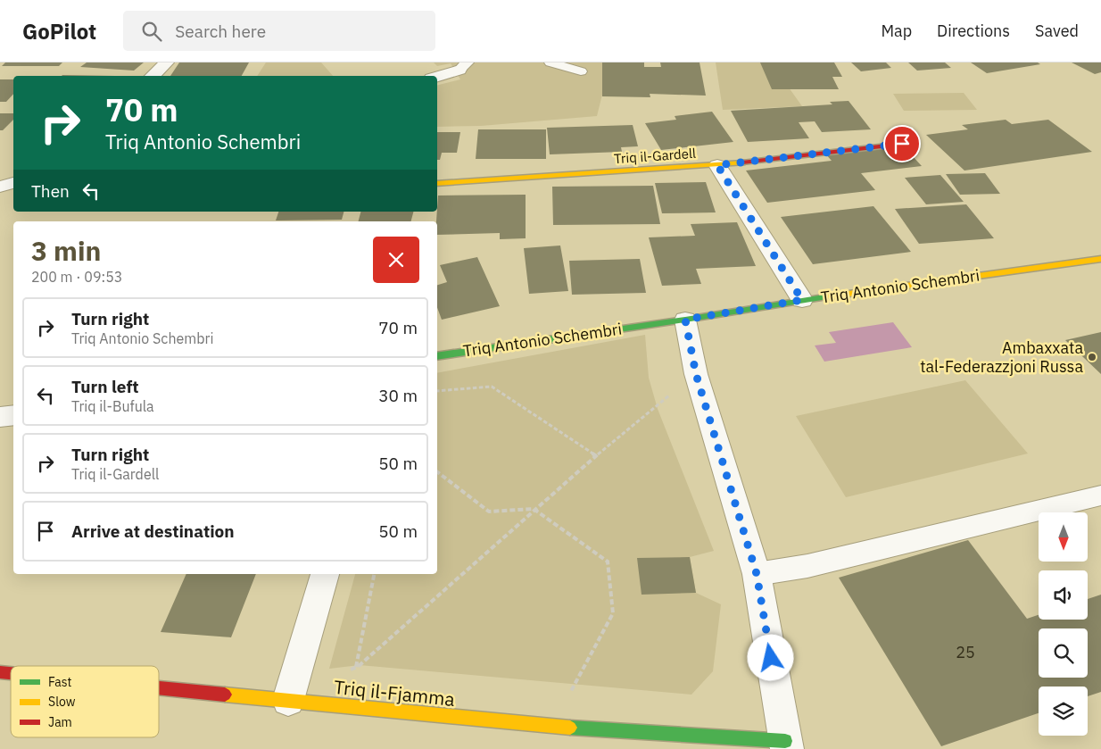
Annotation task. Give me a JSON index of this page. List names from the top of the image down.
{
  "streets": {
    "street": ["Triq il-Gardell", "Triq Antonio Schembri", "Triq il-Fjamma"]
  },
  "places": ["Ambaxxata tal-Federazzjoni Russa"],
  "house_numbers": ["25"],
  "legend": ["Fast", "Slow", "Jam"],
  "north": "bottom",
  "page": {
    "header": "GoPilot",
    "search": "Search here",
    "nav": ["Map", "Directions", "Saved"],
    "turn": ["70 m", "Triq Antonio Schembri"],
    "then": "Then",
    "heading": ["3 min", "200 m · 09:53"],
    "list": [
      {
        "name": "Turn right",
        "note": "Triq Antonio Schembri",
        "value": "70 m"
      },
      {
        "name": "Turn left",
        "note": "Triq il-Bufula",
        "value": "30 m"
      },
      {
        "name": "Turn right",
        "note": "Triq il-Gardell",
        "value": "50 m"
      },
      {
        "name": "Arrive at destination",
        "value": "50 m"
      }
    ]
  }
}
